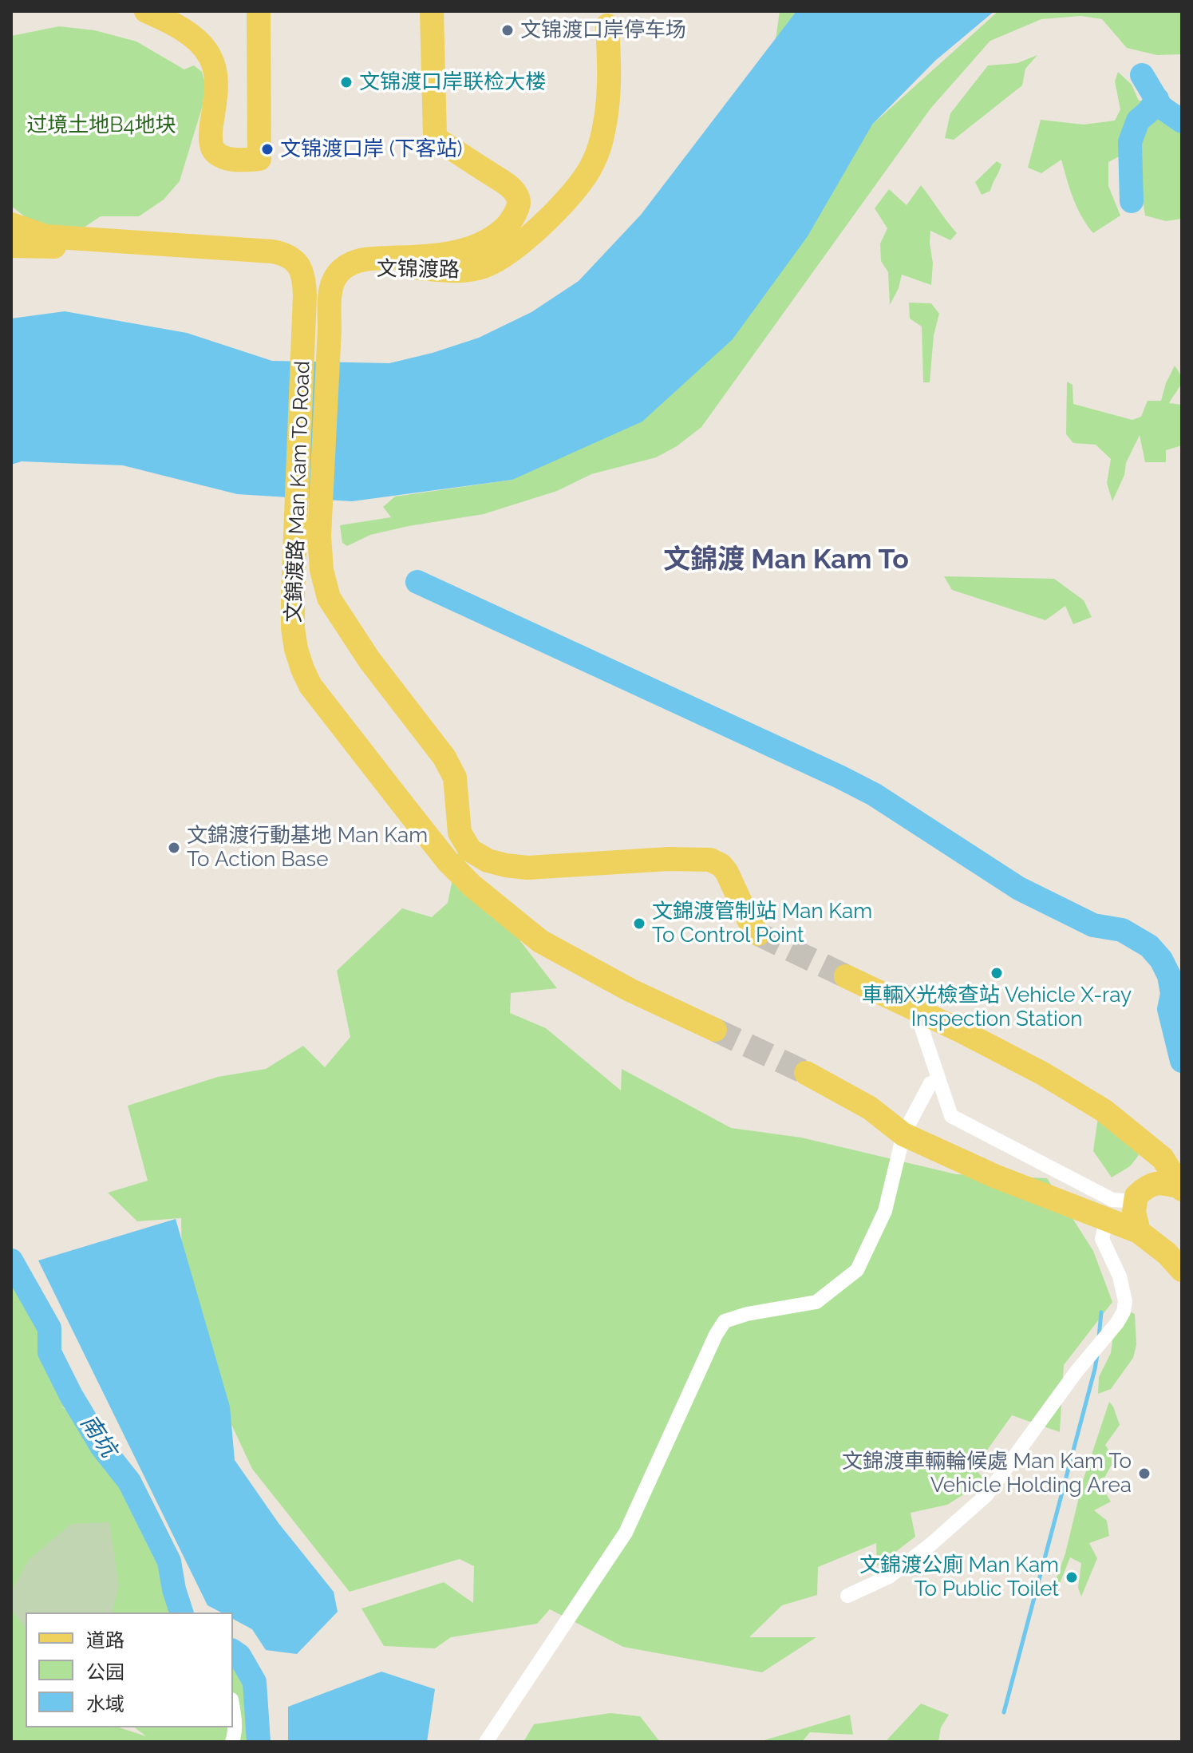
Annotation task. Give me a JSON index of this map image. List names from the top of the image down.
{
  "streets": {
    "main road": ["文锦渡路", "文錦渡路 Man Kam To Road"]
  },
  "crossings": [
    ["文锦渡路", "文錦渡路 Man Kam To Road"]
  ],
  "districts": ["文錦渡 Man Kam To"],
  "water": ["南坑"],
  "parks": ["过境土地B4地块"],
  "places": [
    "文锦渡口岸停车场",
    "文锦渡口岸联检大楼",
    "文锦渡口岸 (下客站)",
    "文錦渡行動基地 Man Kam To Action Base",
    "文錦渡管制站 Man Kam To Control Point",
    "車輛X光檢查站 Vehicle X-ray Inspection Station",
    "文錦渡車輛輪候處 Man Kam To Vehicle Holding Area",
    "文錦渡公廁 Man Kam To Public Toilet"
  ],
  "legend": ["道路", "公园", "水域"]
}
